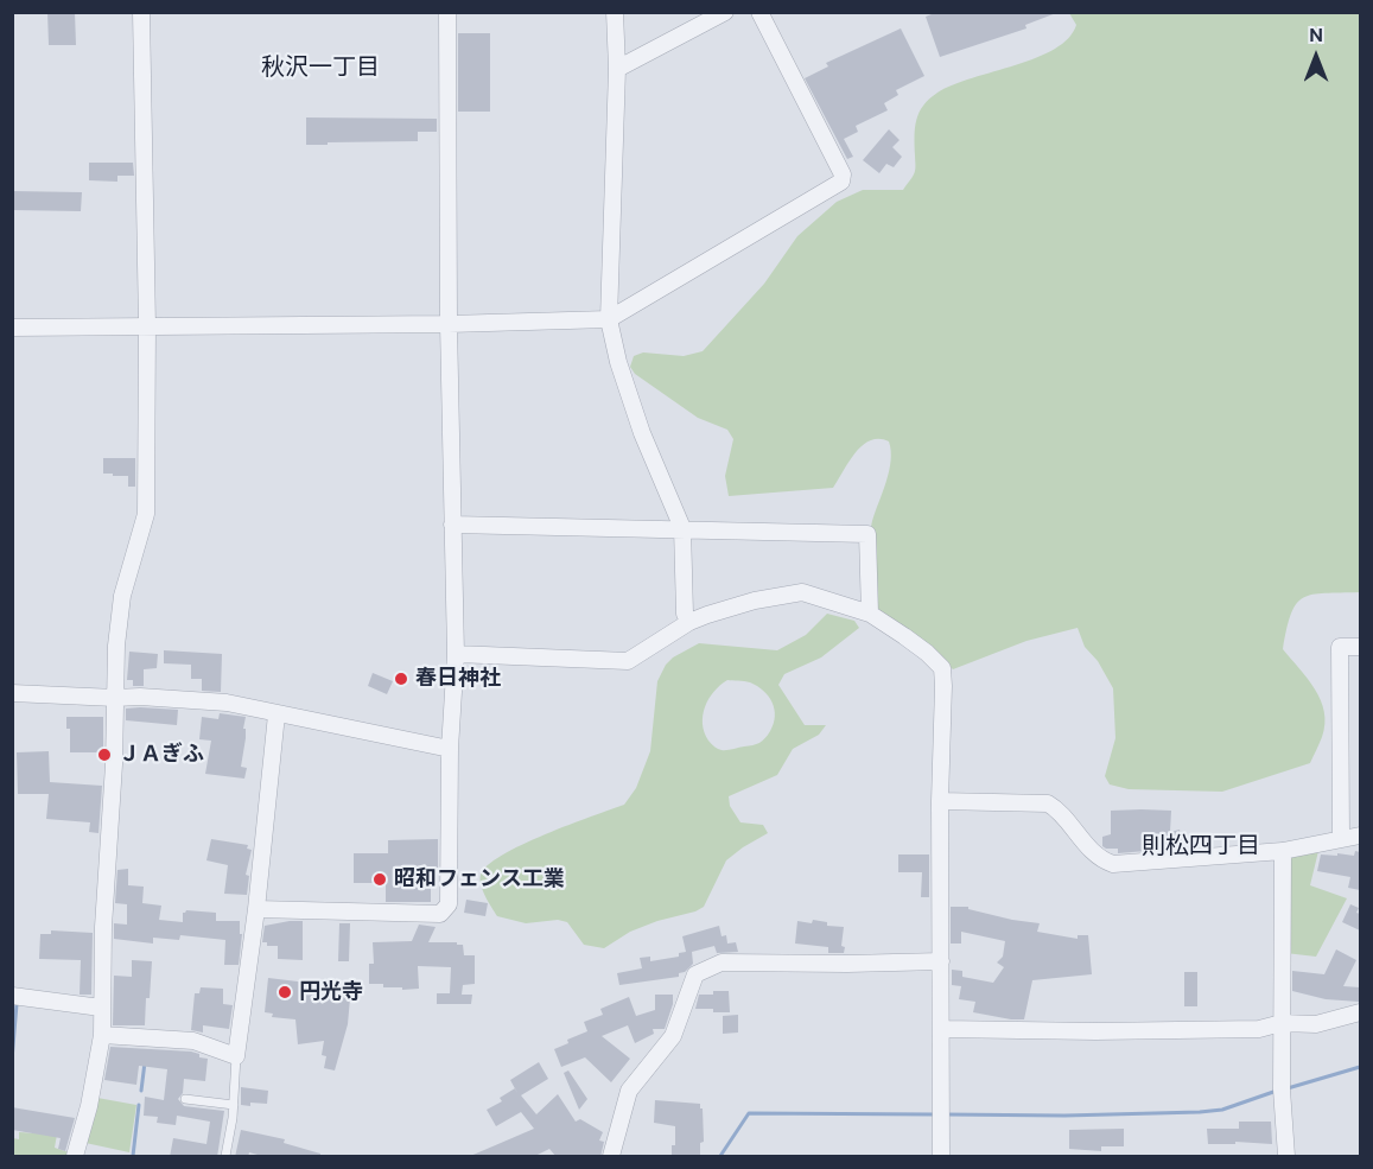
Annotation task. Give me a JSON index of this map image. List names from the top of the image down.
{
  "districts": ["秋沢一丁目", "則松四丁目"],
  "places": [
    "春日神社",
    "ＪＡぎふ",
    "昭和フェンス工業",
    "円光寺"
  ],
  "north": "top"
}
